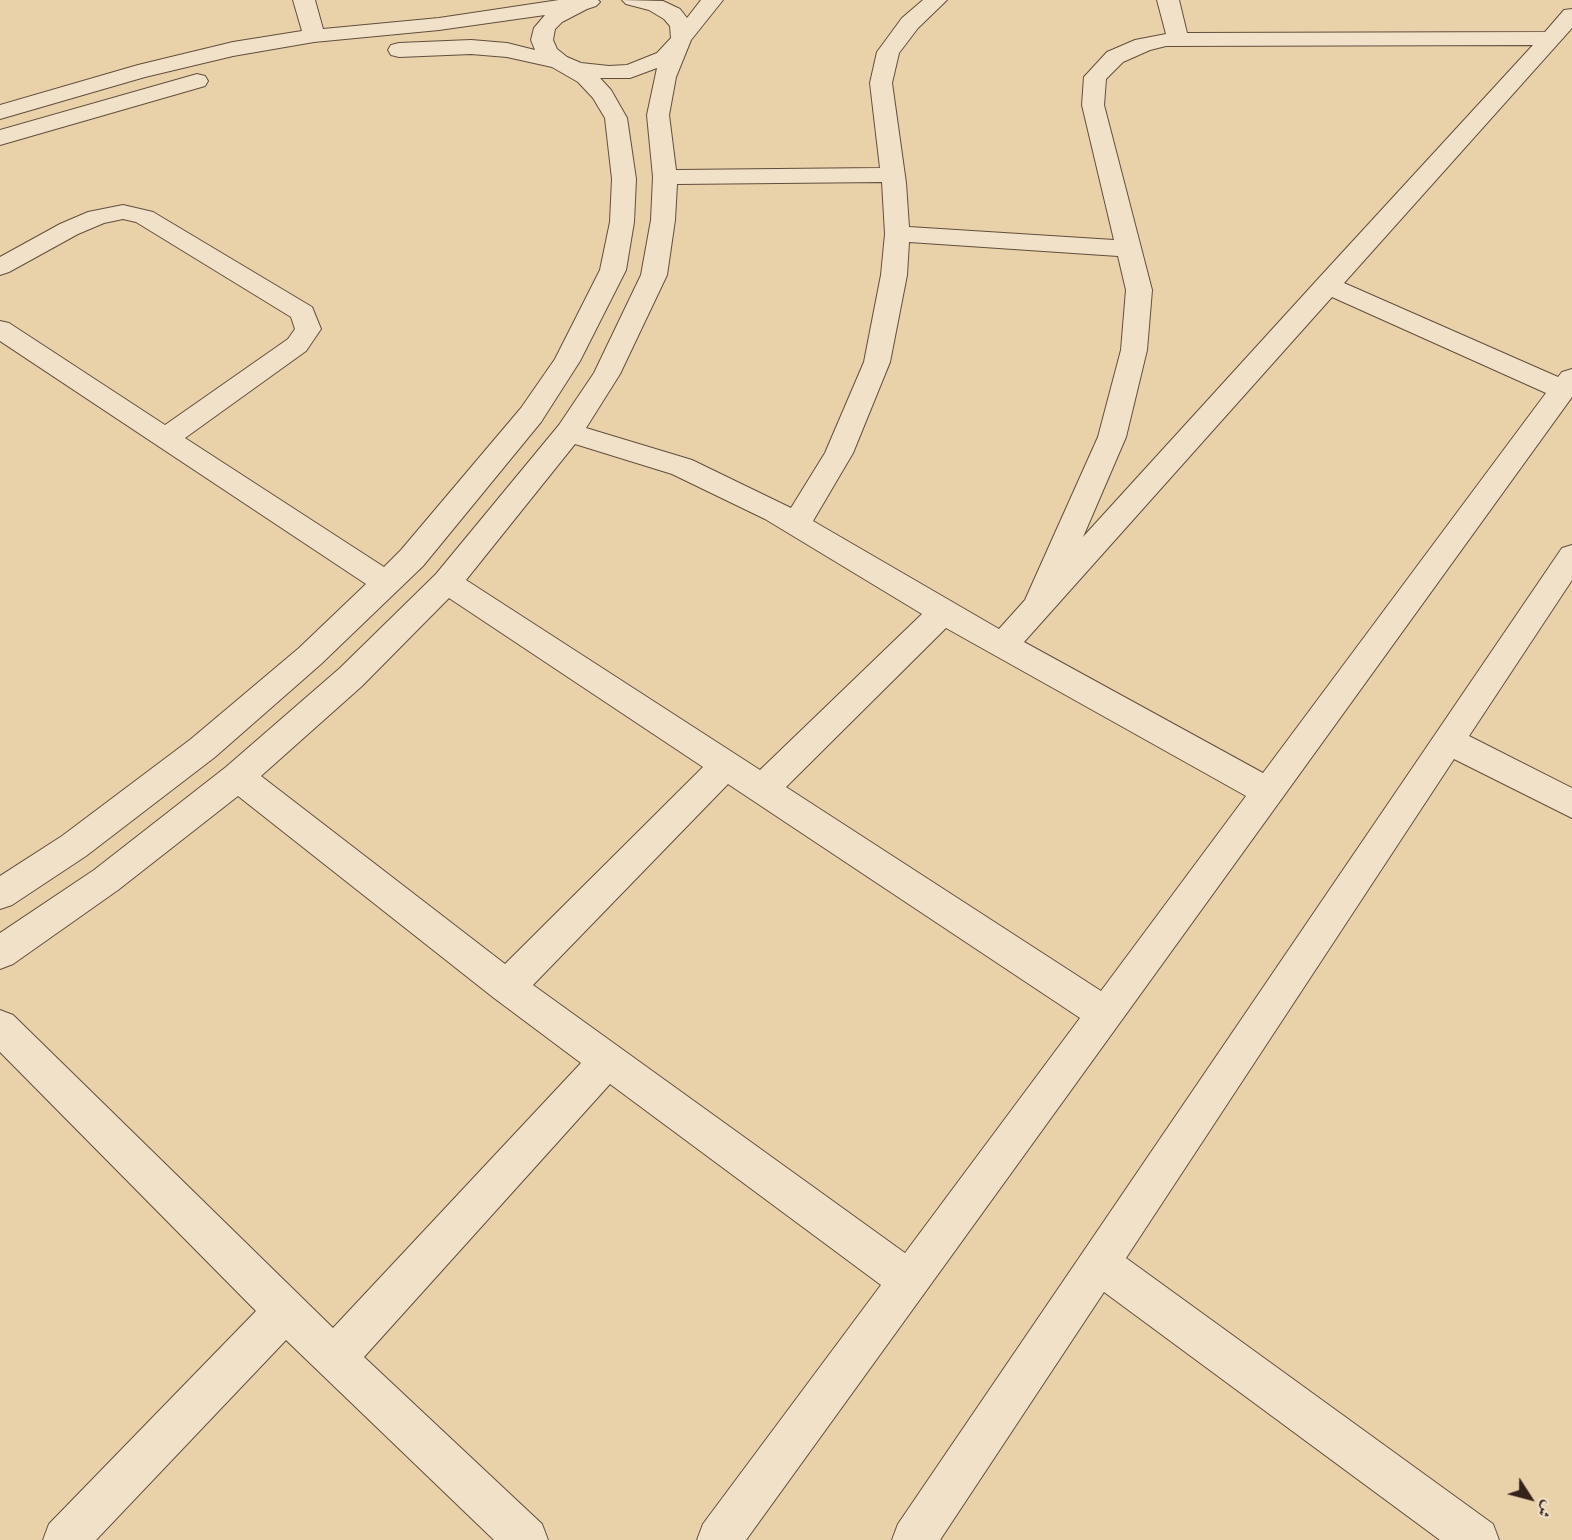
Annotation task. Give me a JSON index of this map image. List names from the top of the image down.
{
  "north": "bottom right"
}
